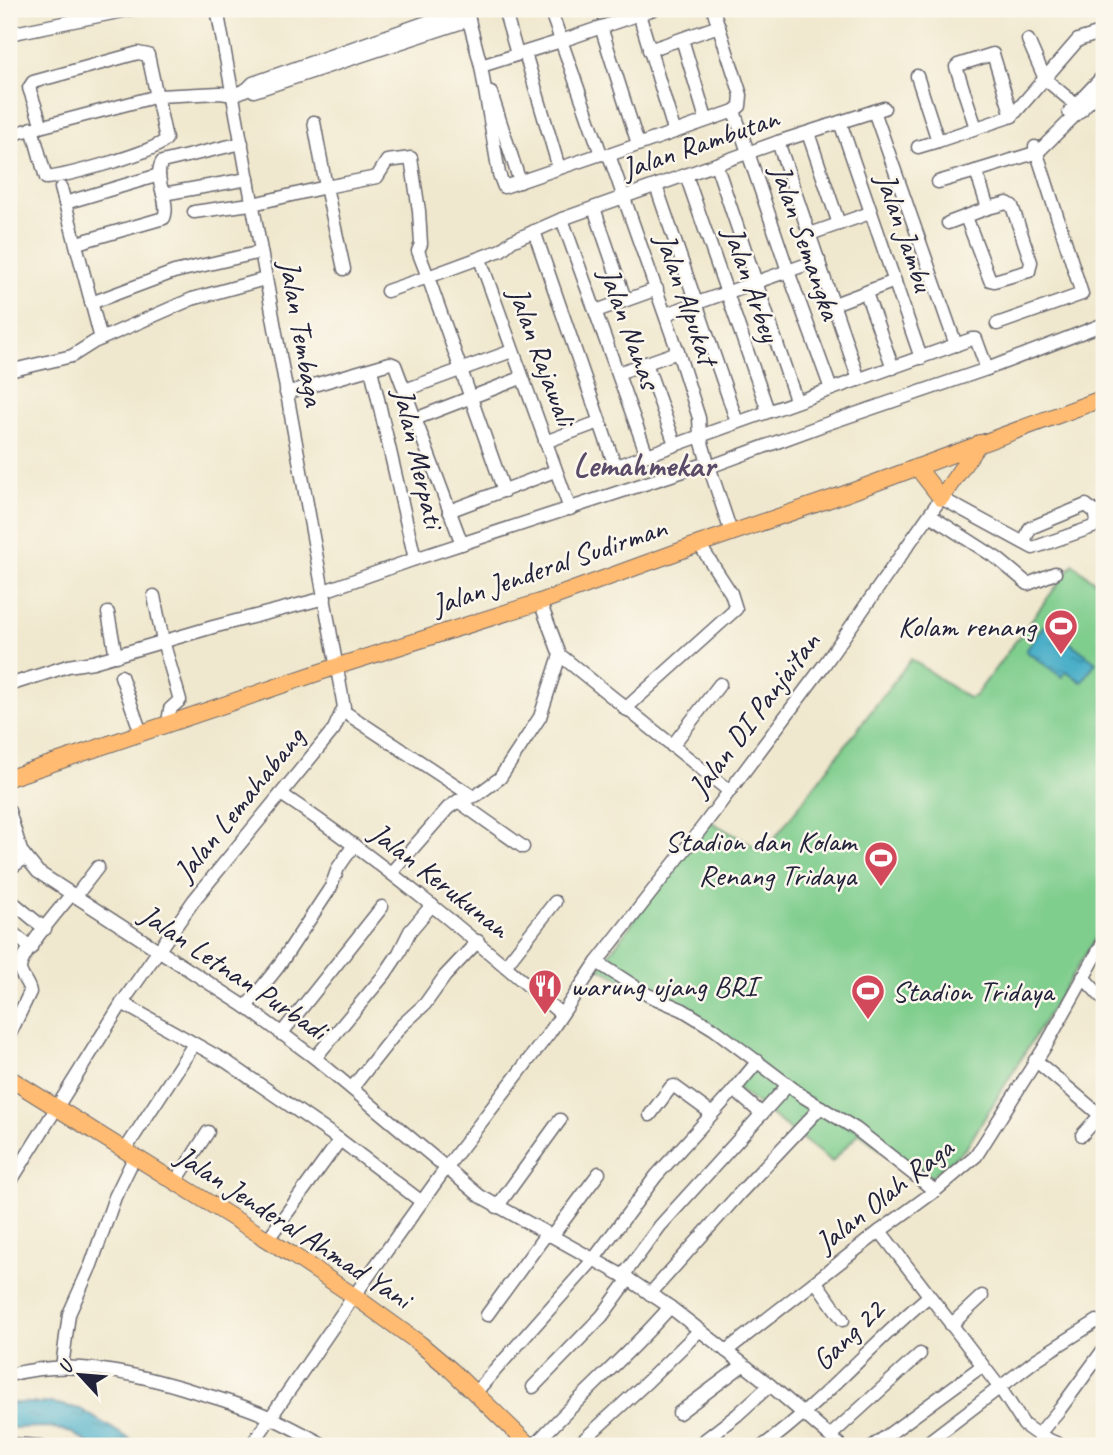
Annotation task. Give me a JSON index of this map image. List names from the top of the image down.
{
  "streets": {
    "main road": ["Jalan Jenderal Sudirman", "Jalan Jenderal Ahmad Yani"],
    "street": [
      "Jalan Rambutan",
      "Jalan Jambu",
      "Jalan Semangka",
      "Jalan Arbey",
      "Jalan Alpukat",
      "Jalan Nanas",
      "Jalan Tembaga",
      "Jalan Rajawali",
      "Jalan Merpati",
      "Jalan DI Panjaitan",
      "Jalan Lemahabang",
      "Jalan Kerukunan",
      "Jalan Letnan Purbadi",
      "Jalan Olah Raga",
      "Gang 22"
    ]
  },
  "crossings": [
    ["Jalan Rambutan", "Jalan Jambu"],
    ["Jalan Rambutan", "Jalan Semangka"],
    ["Jalan Rambutan", "Jalan Arbey"],
    ["Jalan Rambutan", "Jalan Alpukat"],
    ["Jalan Rambutan", "Jalan Nanas"],
    ["Jalan Rambutan", "Jalan Rajawali"],
    ["Jalan Alpukat", "Jalan Jenderal Sudirman"],
    ["Jalan Tembaga", "Jalan Jenderal Sudirman"],
    ["Jalan Tembaga", "Jalan Lemahabang"],
    ["Jalan Jenderal Sudirman", "Jalan Lemahabang"],
    ["Jalan DI Panjaitan", "Jalan Kerukunan"],
    ["Jalan DI Panjaitan", "Jalan Letnan Purbadi"],
    ["Jalan DI Panjaitan", "Jalan Jenderal Ahmad Yani"],
    ["Jalan Lemahabang", "Jalan Kerukunan"],
    ["Jalan Lemahabang", "Jalan Letnan Purbadi"],
    ["Jalan Lemahabang", "Jalan Jenderal Ahmad Yani"],
    ["Jalan Letnan Purbadi", "Jalan Olah Raga"],
    ["Jalan Letnan Purbadi", "Gang 22"]
  ],
  "districts": ["Lemahmekar"],
  "places": {
    "sports": ["Kolam renang", "Stadion dan Kolam Renang Tridaya", "Stadion Tridaya"],
    "restaurant": ["warung ujang BRI"]
  },
  "north": "top left"
}
